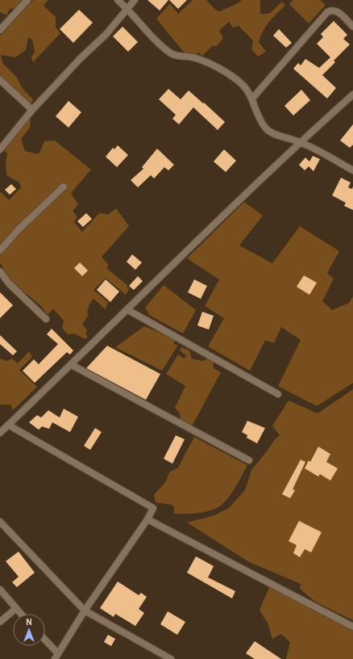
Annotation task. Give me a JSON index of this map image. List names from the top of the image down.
{
  "north": "top"
}
